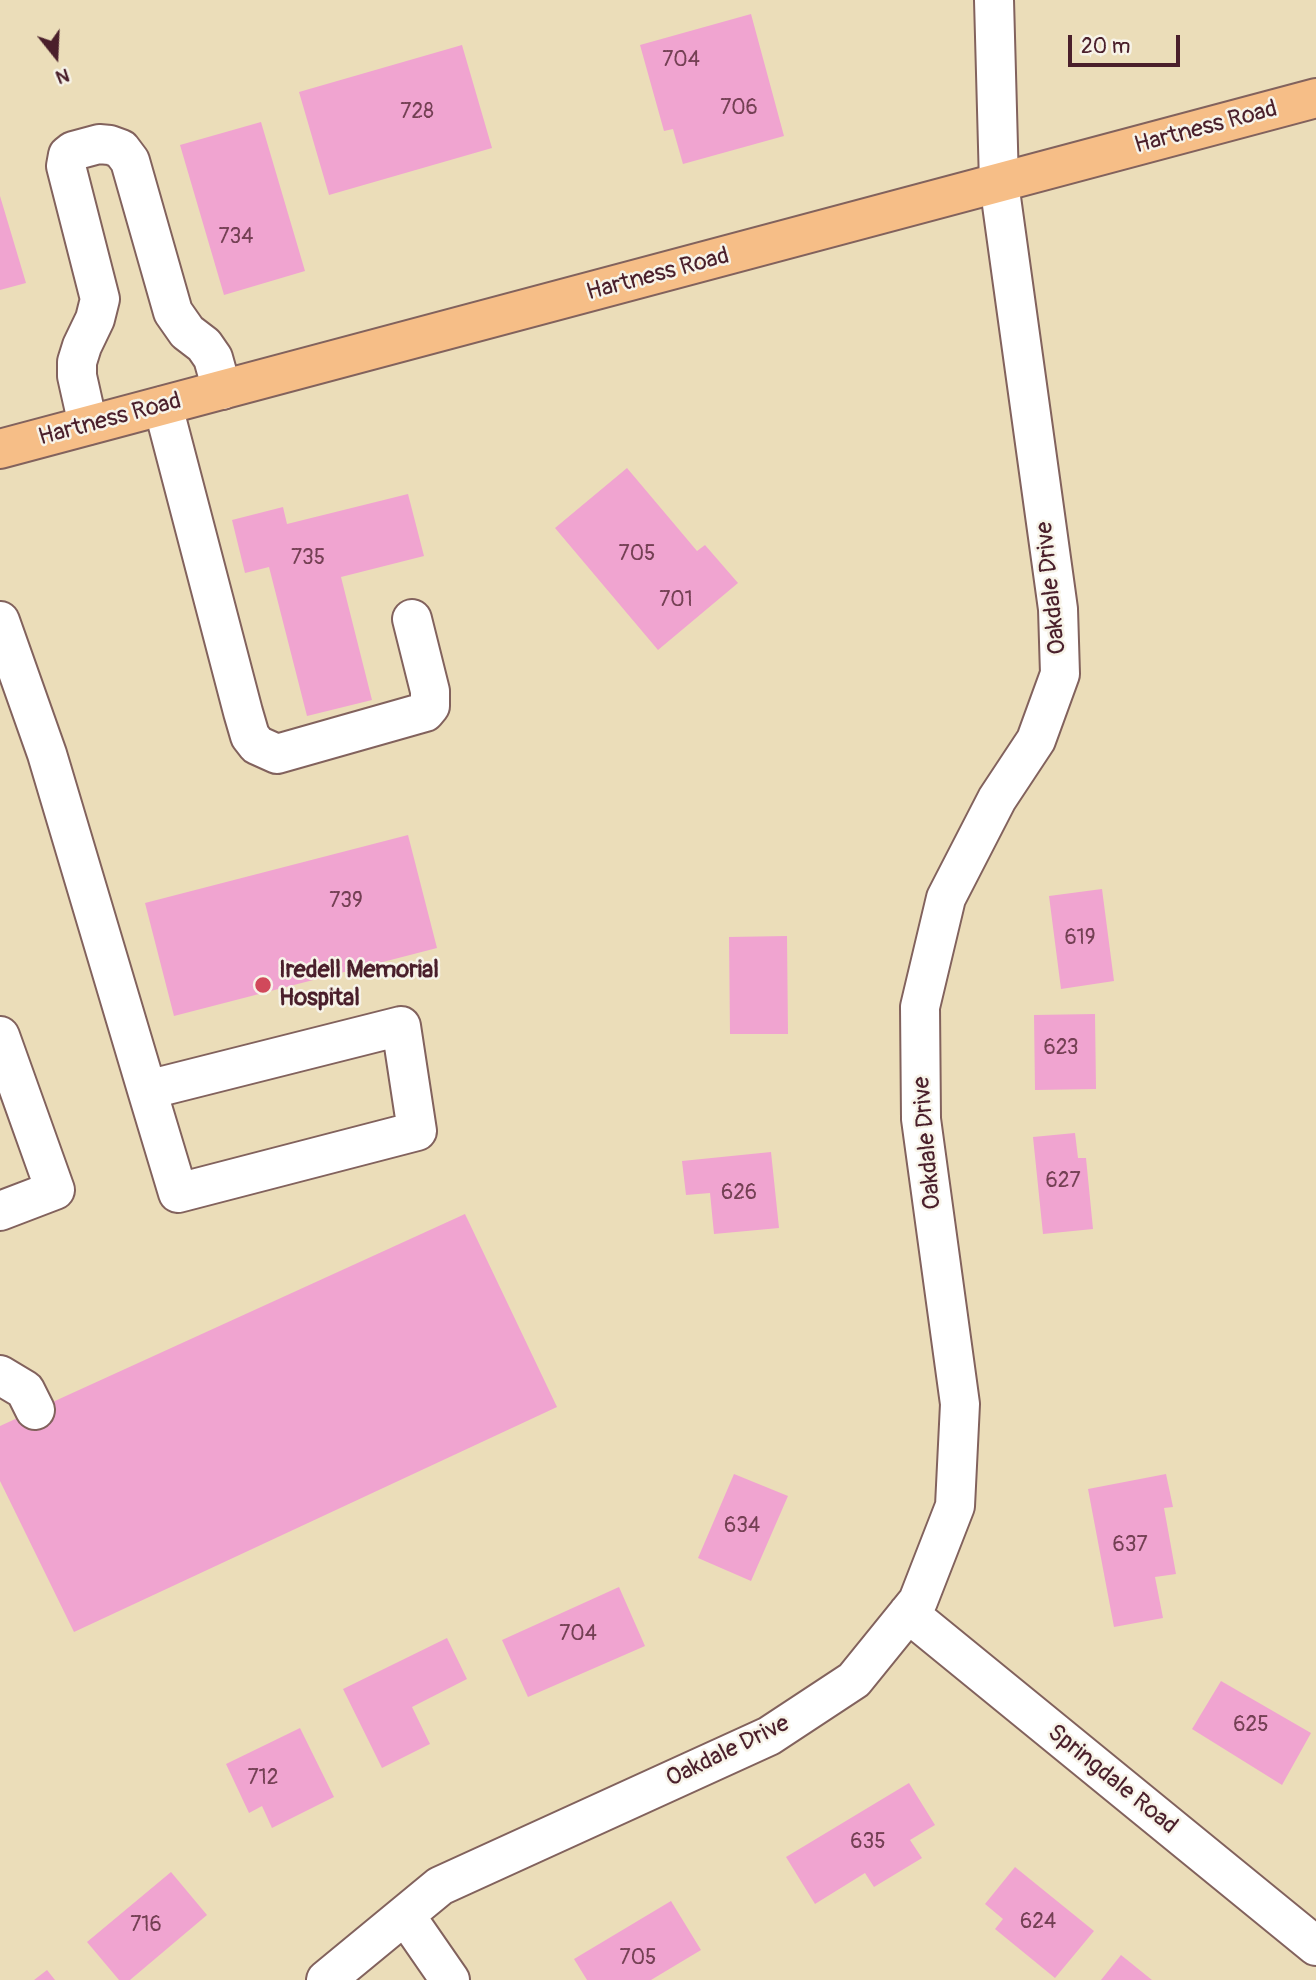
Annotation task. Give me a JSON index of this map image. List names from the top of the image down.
{
  "streets": {
    "main road": ["Hartness Road"],
    "street": ["Oakdale Drive", "Springdale Road"]
  },
  "crossings": [
    ["Hartness Road", "Oakdale Drive"],
    ["Oakdale Drive", "Springdale Road"]
  ],
  "places": ["Iredell Memorial Hospital"],
  "house_numbers": [
    "704",
    "706",
    "728",
    "734",
    "705",
    "735",
    "701",
    "739",
    "619",
    "623",
    "627",
    "626",
    "634",
    "637",
    "704",
    "625",
    "712",
    "635",
    "624",
    "716",
    "705"
  ],
  "scale_bar": "20 m",
  "north": "bottom"
}
